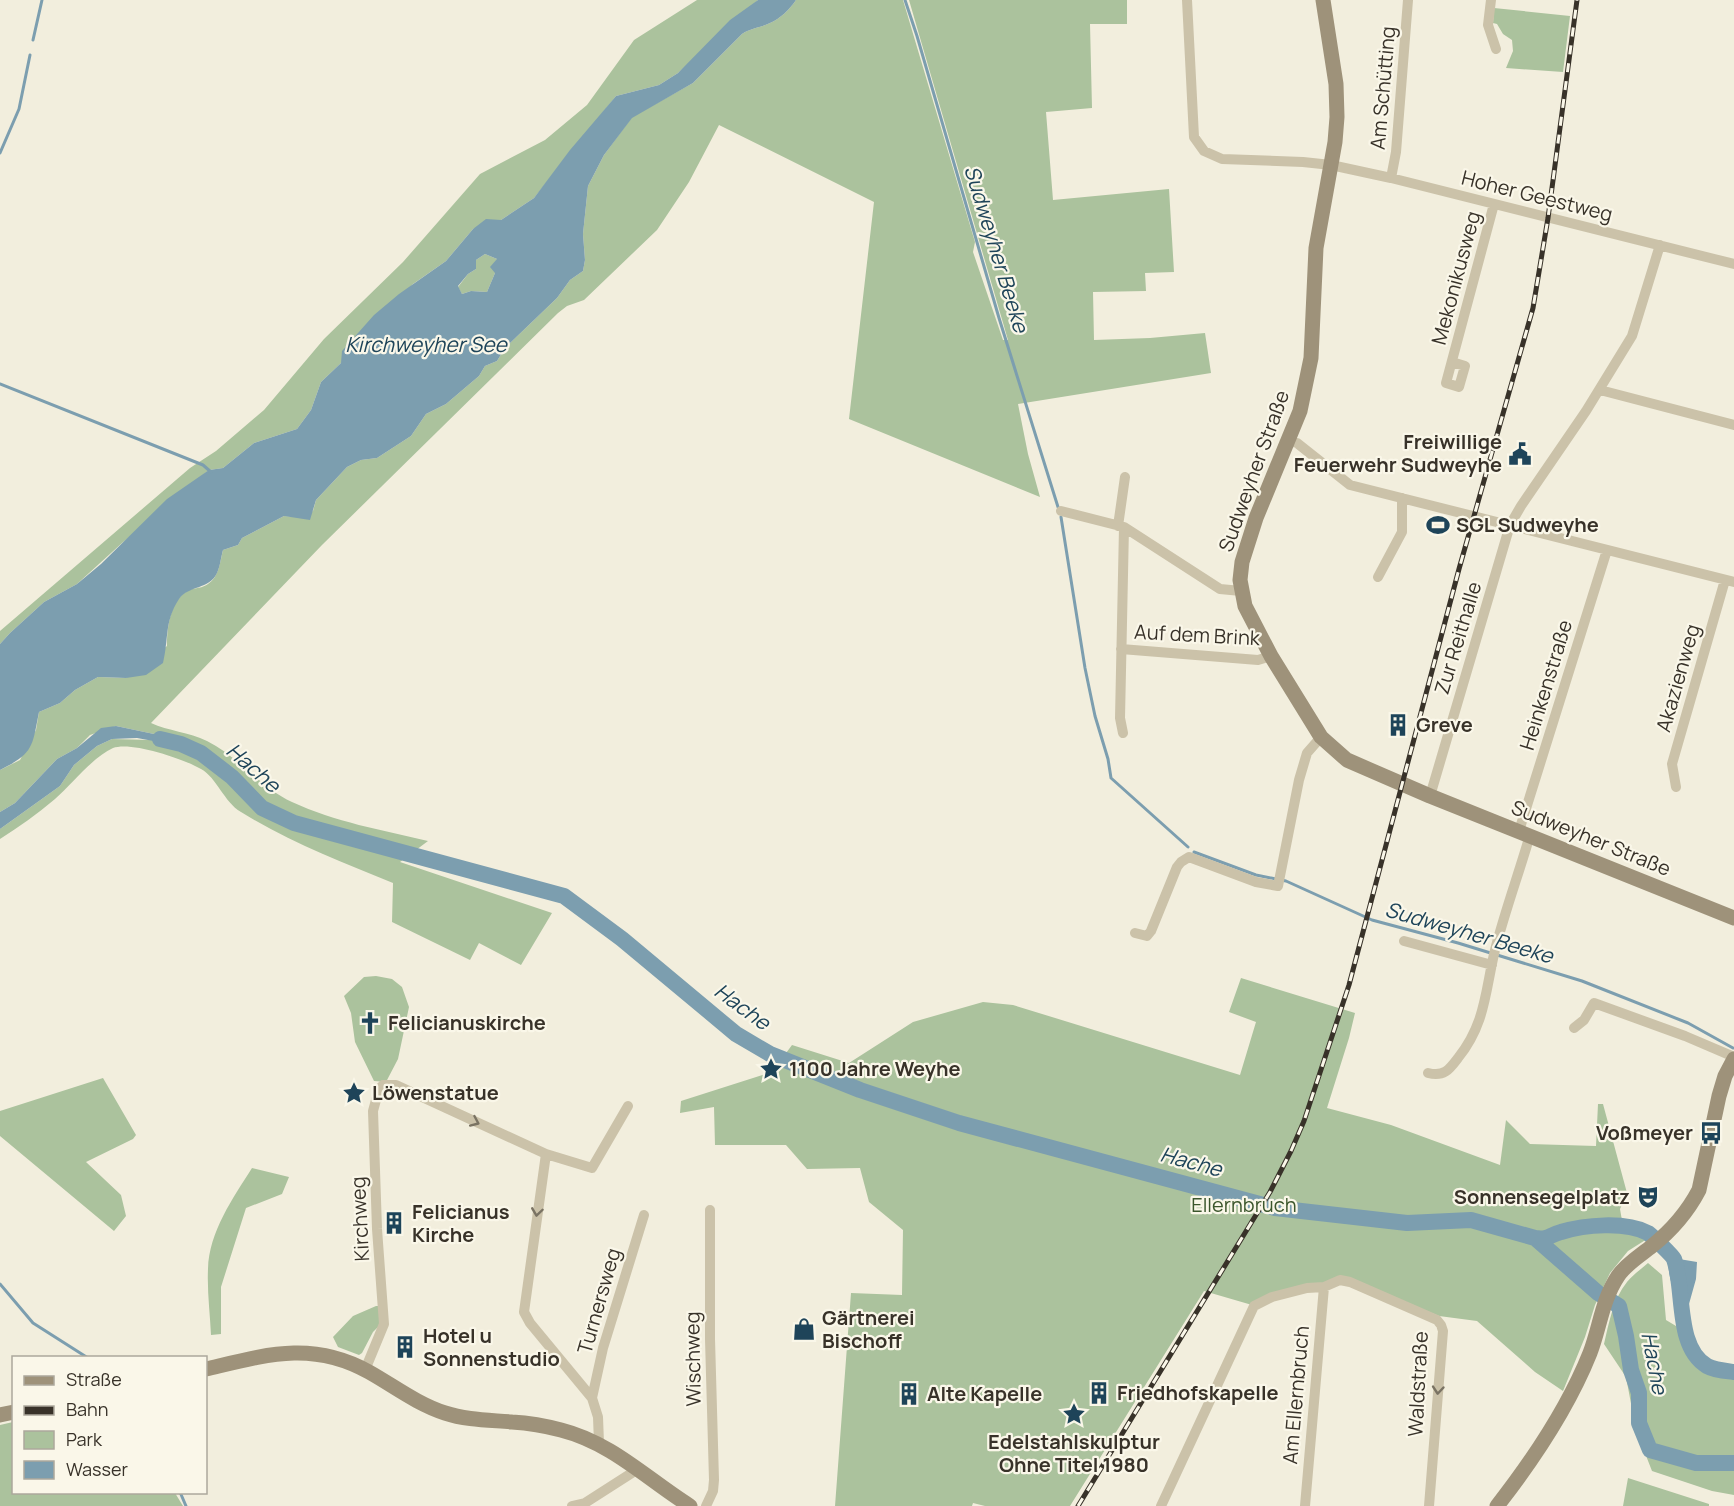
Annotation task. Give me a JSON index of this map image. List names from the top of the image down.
{
  "streets": {
    "street": [
      "Am Schütting",
      "Hoher Geestweg",
      "Mekonikusweg",
      "Sudweyher Straße",
      "Auf dem Brink",
      "Zur Reithalle",
      "Akazienweg",
      "Heinkenstraße",
      "Kirchweg",
      "Turnersweg",
      "Wischweg",
      "Waldstraße",
      "Am Ellernbruch"
    ]
  },
  "crossings": [
    ["Am Schütting", "Hoher Geestweg"],
    ["Hoher Geestweg", "Mekonikusweg"],
    ["Hoher Geestweg", "Sudweyher Straße"],
    ["Hoher Geestweg", "Zur Reithalle"],
    ["Sudweyher Straße", "Auf dem Brink"],
    ["Sudweyher Straße", "Zur Reithalle"],
    ["Sudweyher Straße", "Heinkenstraße"],
    ["Waldstraße", "Am Ellernbruch"]
  ],
  "water": ["Sudweyher Beeke", "Kirchweyher See", "Hache"],
  "parks": ["Ellernbruch"],
  "places": {
    "public building": ["Freiwillige Feuerwehr Sudweyhe"],
    "sports": ["SGL Sudweyhe"],
    "building": [
      "Greve",
      "Felicianus Kirche",
      "Hotel u Sonnenstudio",
      "Friedhofskapelle",
      "Alte Kapelle"
    ],
    "church": ["Felicianuskirche"],
    "place": ["1100 Jahre Weyhe", "Löwenstatue", "Edelstahlskulptur Ohne Titel 1980"],
    "bus stop": ["Voßmeyer"],
    "theatre": ["Sonnensegelplatz"],
    "shop": ["Gärtnerei Bischoff"]
  },
  "legend": [
    "Straße",
    "Bahn",
    "Park",
    "Wasser"
  ]
}
